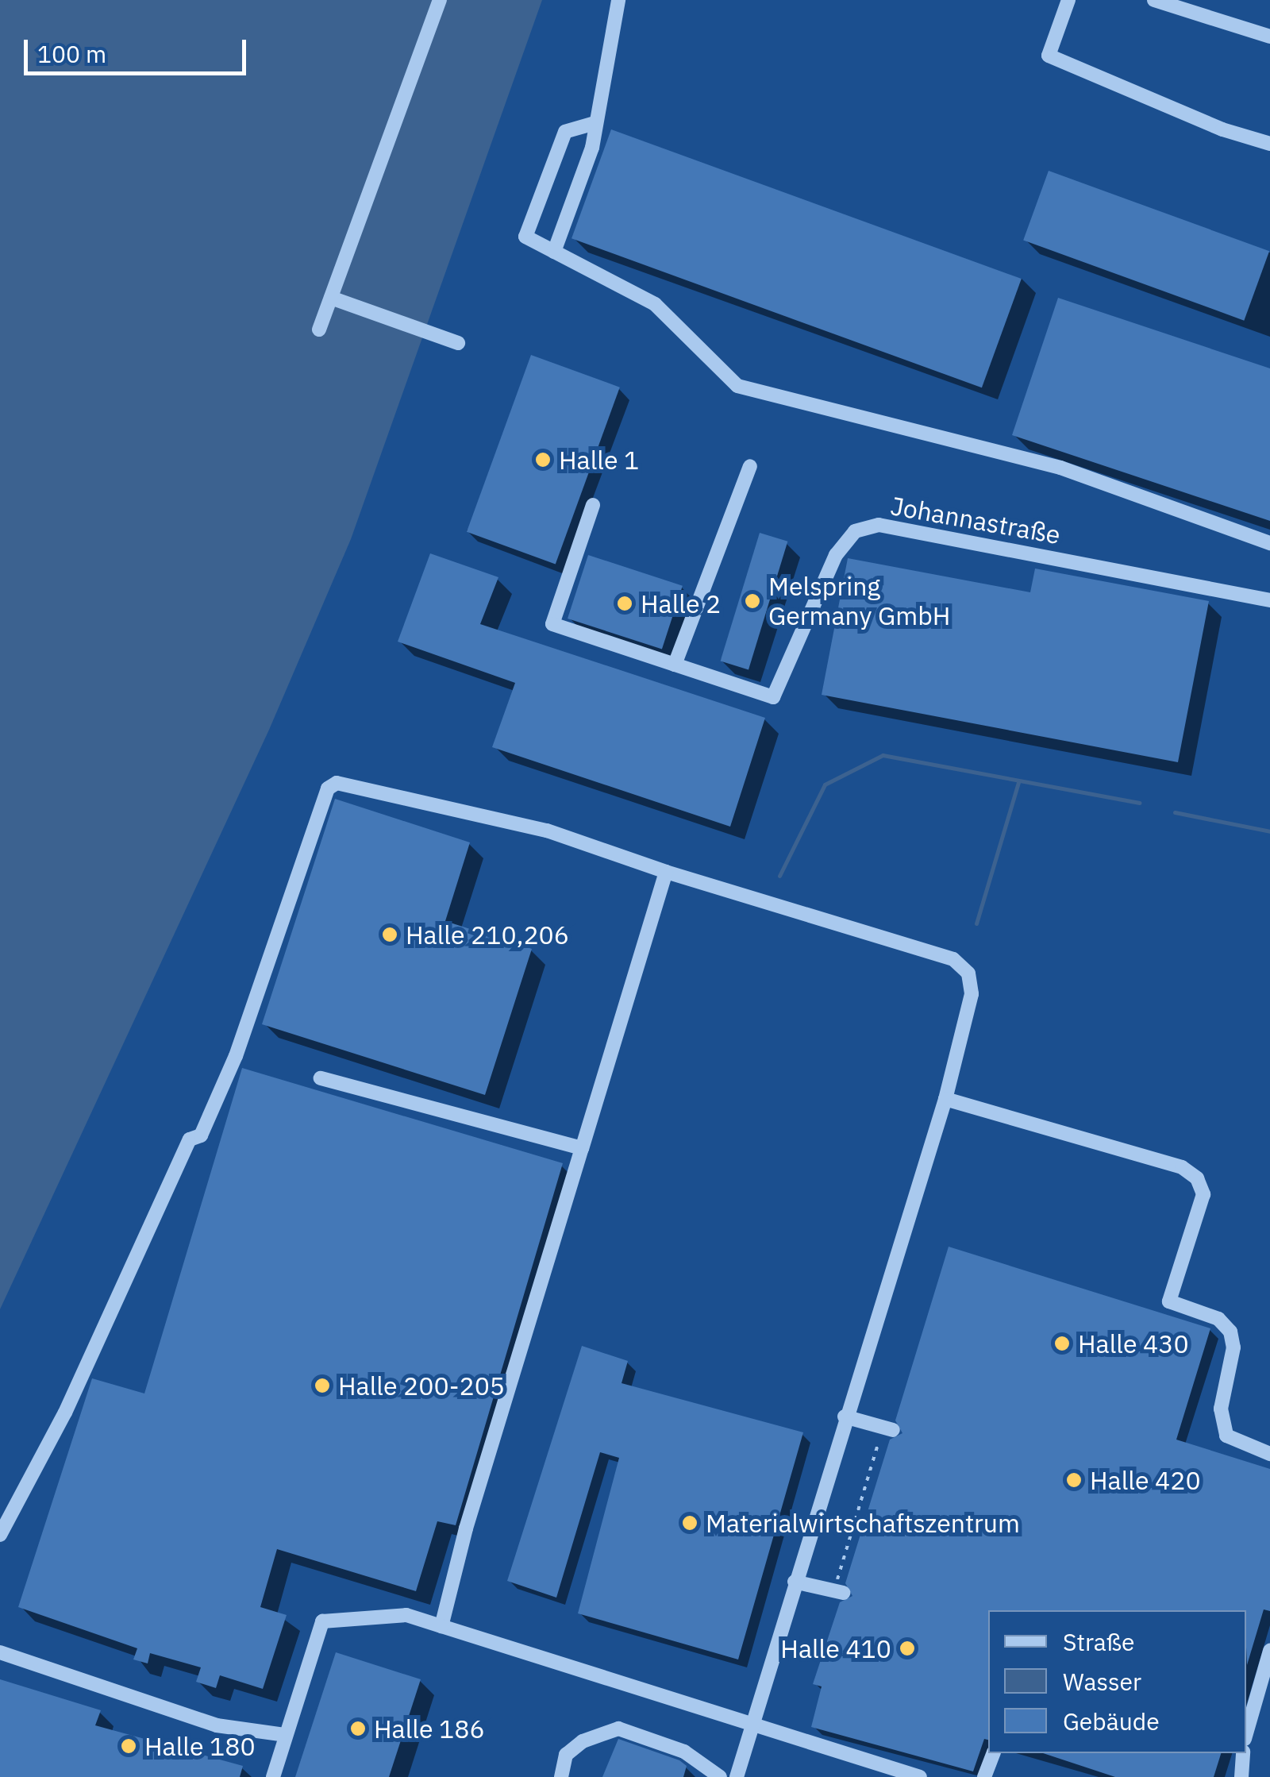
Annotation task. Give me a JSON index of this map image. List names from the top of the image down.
{
  "streets": {
    "street": ["Johannastraße"]
  },
  "places": [
    "Halle 1",
    "Melspring Germany GmbH",
    "Halle 2",
    "Halle 210,206",
    "Halle 430",
    "Halle 200-205",
    "Halle 420",
    "Materialwirtschaftszentrum",
    "Halle 410",
    "Halle 186",
    "Halle 180"
  ],
  "legend": ["Straße", "Wasser", "Gebäude"],
  "scale_bar": "100 m"
}
